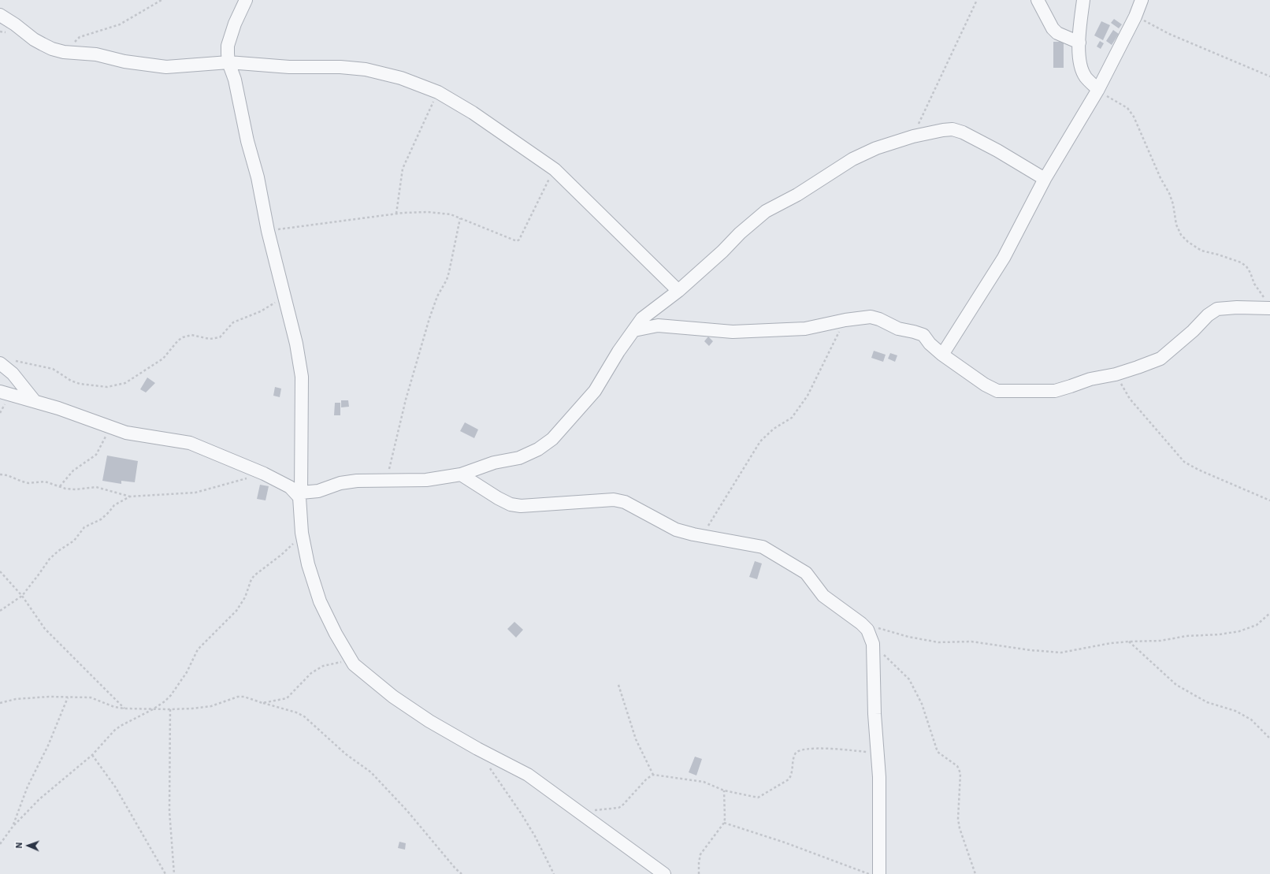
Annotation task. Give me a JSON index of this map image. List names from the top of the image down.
{
  "north": "left"
}
